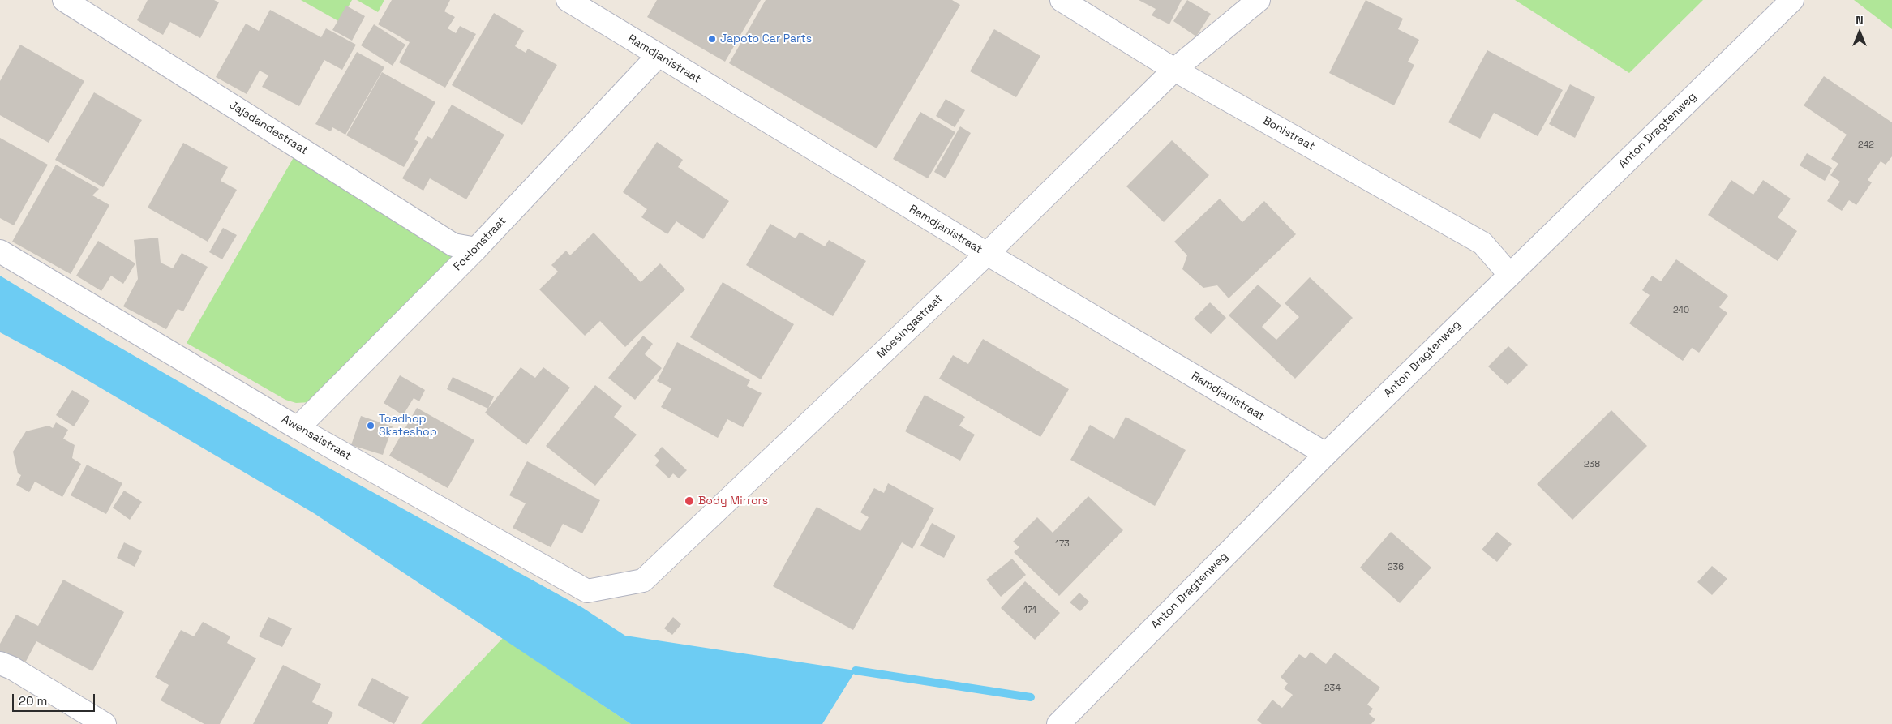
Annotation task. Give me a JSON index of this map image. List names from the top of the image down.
{
  "streets": {
    "street": [
      "Ramdjanistraat",
      "Jajadandestraat",
      "Anton Dragtenweg",
      "Bonistraat",
      "Foelonstraat",
      "Moesingastraat",
      "Awensaistraat"
    ]
  },
  "crossings": [
    ["Ramdjanistraat", "Anton Dragtenweg"],
    ["Ramdjanistraat", "Foelonstraat"],
    ["Ramdjanistraat", "Moesingastraat"],
    ["Jajadandestraat", "Foelonstraat"],
    ["Anton Dragtenweg", "Bonistraat"],
    ["Bonistraat", "Moesingastraat"],
    ["Foelonstraat", "Awensaistraat"],
    ["Moesingastraat", "Awensaistraat"]
  ],
  "places": ["Japoto Car Parts", "Toadhop Skateshop", "Body Mirrors"],
  "house_numbers": [
    "242",
    "240",
    "238",
    "173",
    "236",
    "171",
    "234"
  ],
  "scale_bar": "20 m",
  "north": "top"
}
